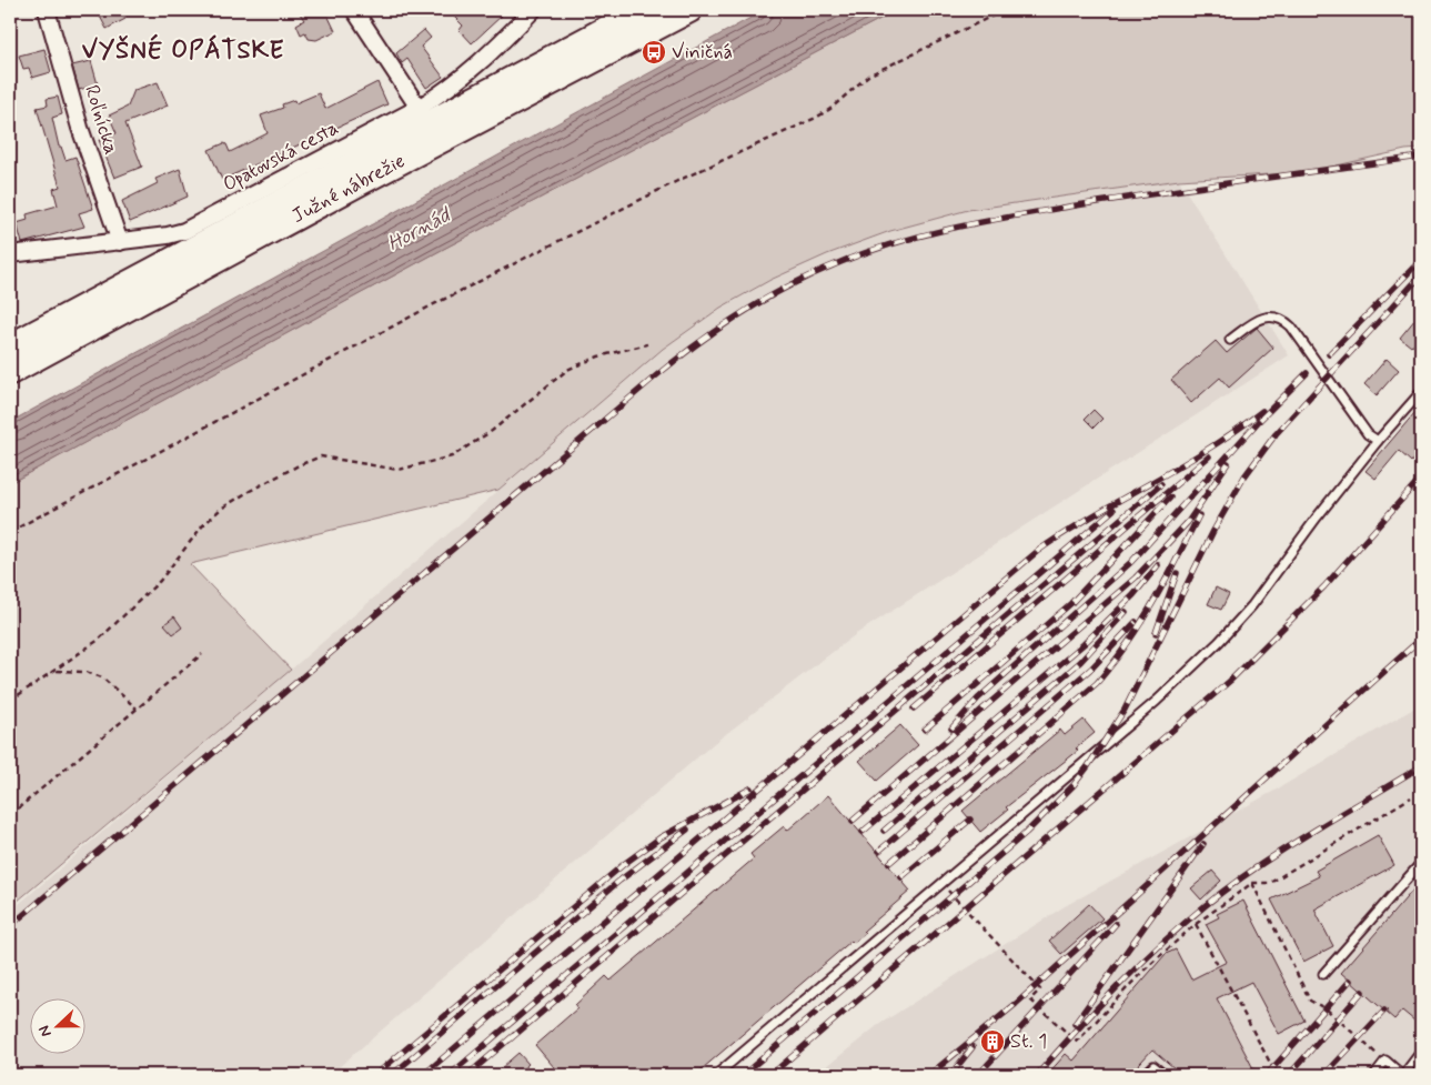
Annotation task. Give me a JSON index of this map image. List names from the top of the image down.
{
  "streets": {
    "highway": ["Južné nábrežie"],
    "street": ["Roľnícka", "Opatovská cesta"]
  },
  "crossings": [
    ["Roľnícka", "Opatovská cesta"]
  ],
  "districts": ["VYŠNÉ OPÁTSKE"],
  "water": ["Hornád"],
  "places": {
    "bus stop": ["Viničná"],
    "building": ["St. 1"]
  },
  "north": "left"
}
